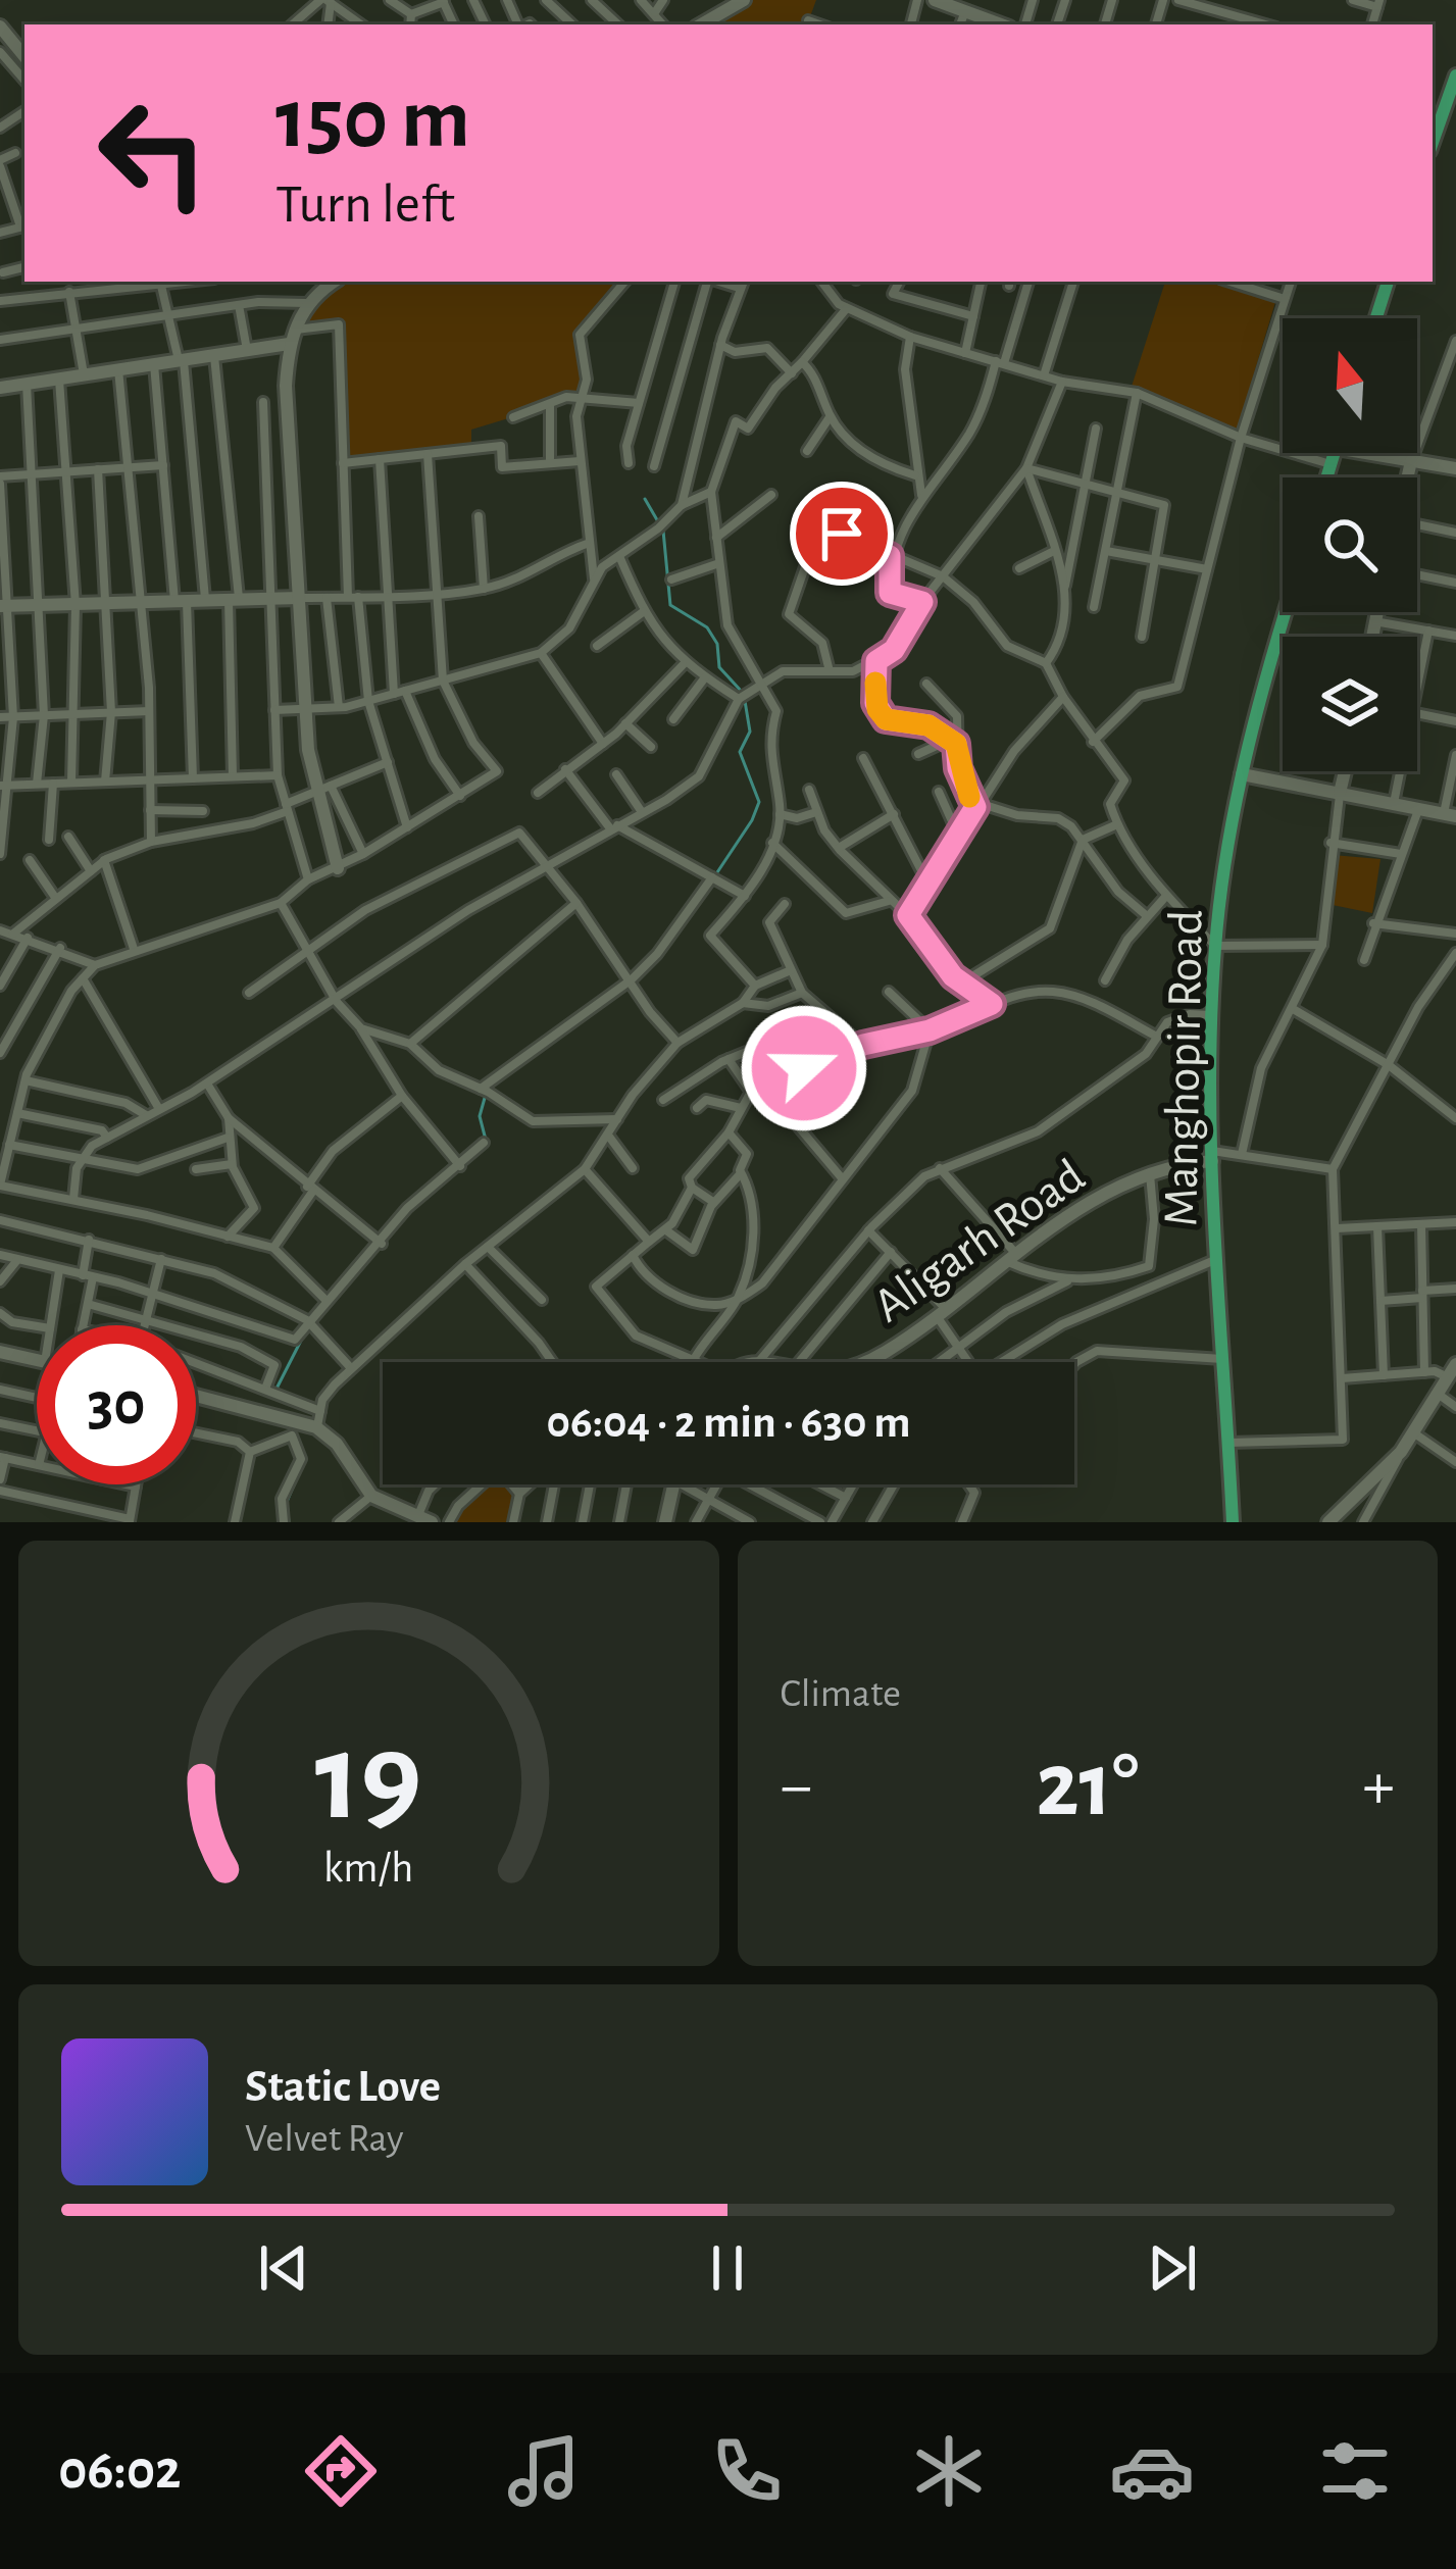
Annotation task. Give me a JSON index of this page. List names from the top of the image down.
{
  "streets": {
    "main road": ["Manghopir Road"],
    "street": ["Aligarh Road"]
  },
  "crossings": [
    ["Manghopir Road", "Aligarh Road"]
  ],
  "north": "top",
  "page": {
    "turn": ["150 m", "Turn left"],
    "limit": "30",
    "trip": "06:04 · 2 min · 630 m",
    "tile": "Climate",
    "heat": ["−", "21°", "+"],
    "song": ["Static Love", "Velvet Ray"],
    "tabs": "06:02",
    "gauge": ["19", "km/h"]
  }
}
